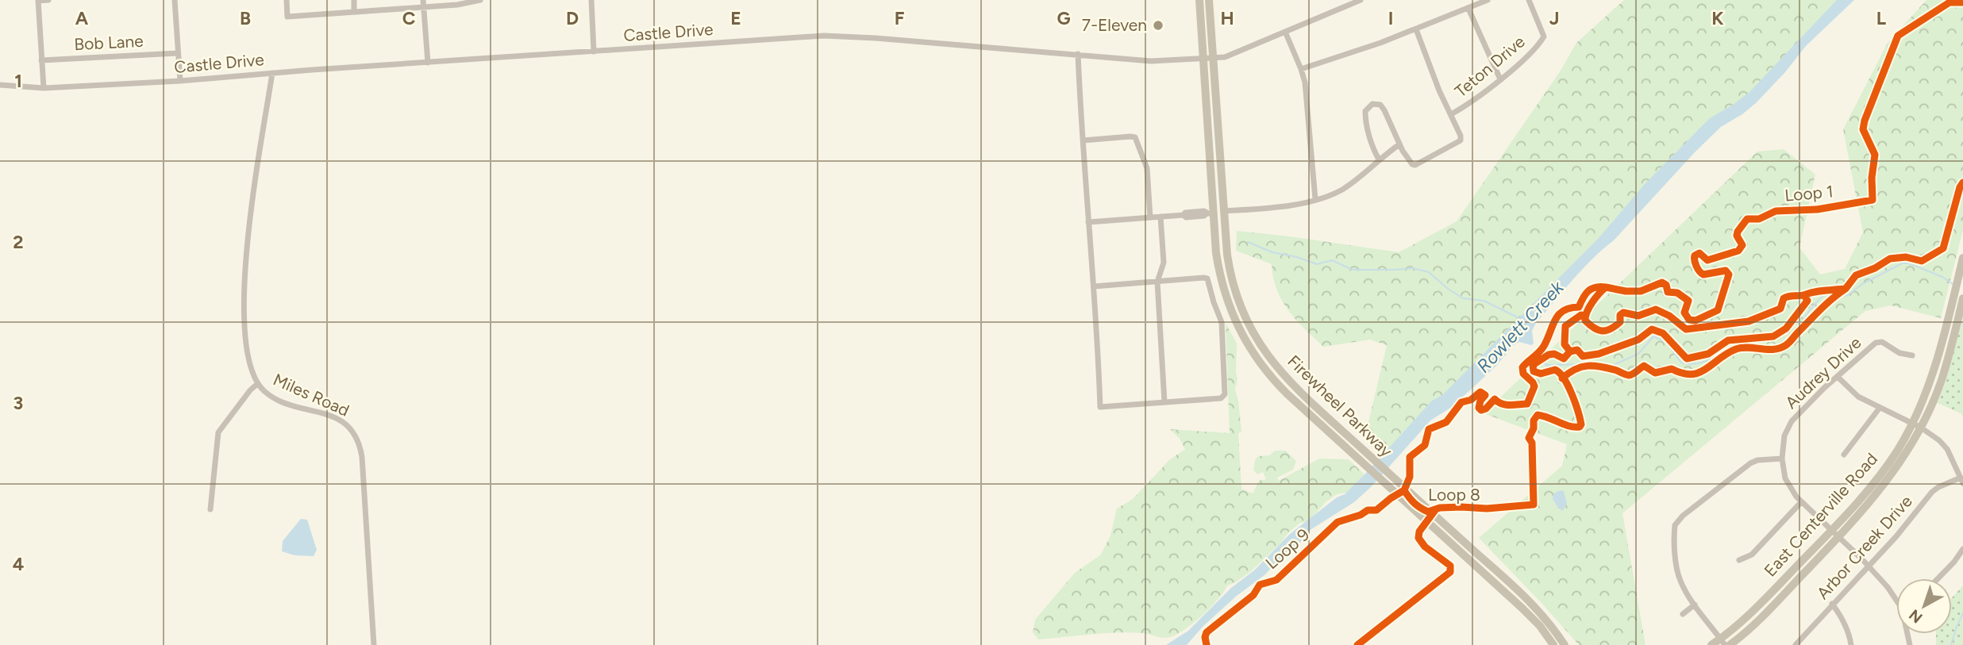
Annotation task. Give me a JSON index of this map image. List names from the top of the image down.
{
  "streets": {
    "main road": ["Firewheel Parkway", "East Centerville Road"],
    "street": [
      "Castle Drive",
      "Bob Lane",
      "Teton Drive",
      "Audrey Drive",
      "Miles Road",
      "Arbor Creek Drive"
    ],
    "cycle path": ["Loop 1", "Loop 8", "Loop 9"]
  },
  "crossings": [
    ["Castle Drive", "Miles Road"],
    ["Castle Drive", "Firewheel Parkway"],
    ["Audrey Drive", "East Centerville Road"],
    ["Audrey Drive", "Arbor Creek Drive"]
  ],
  "water": ["Rowlett Creek"],
  "places": ["7-Eleven"],
  "north": "bottom left",
  "grid": {
    "columns": [
      "A",
      "B",
      "C",
      "D",
      "E",
      "F",
      "G",
      "H",
      "I",
      "J",
      "K",
      "L"
    ],
    "rows": [
      "1",
      "2",
      "3",
      "4"
    ]
  }
}
